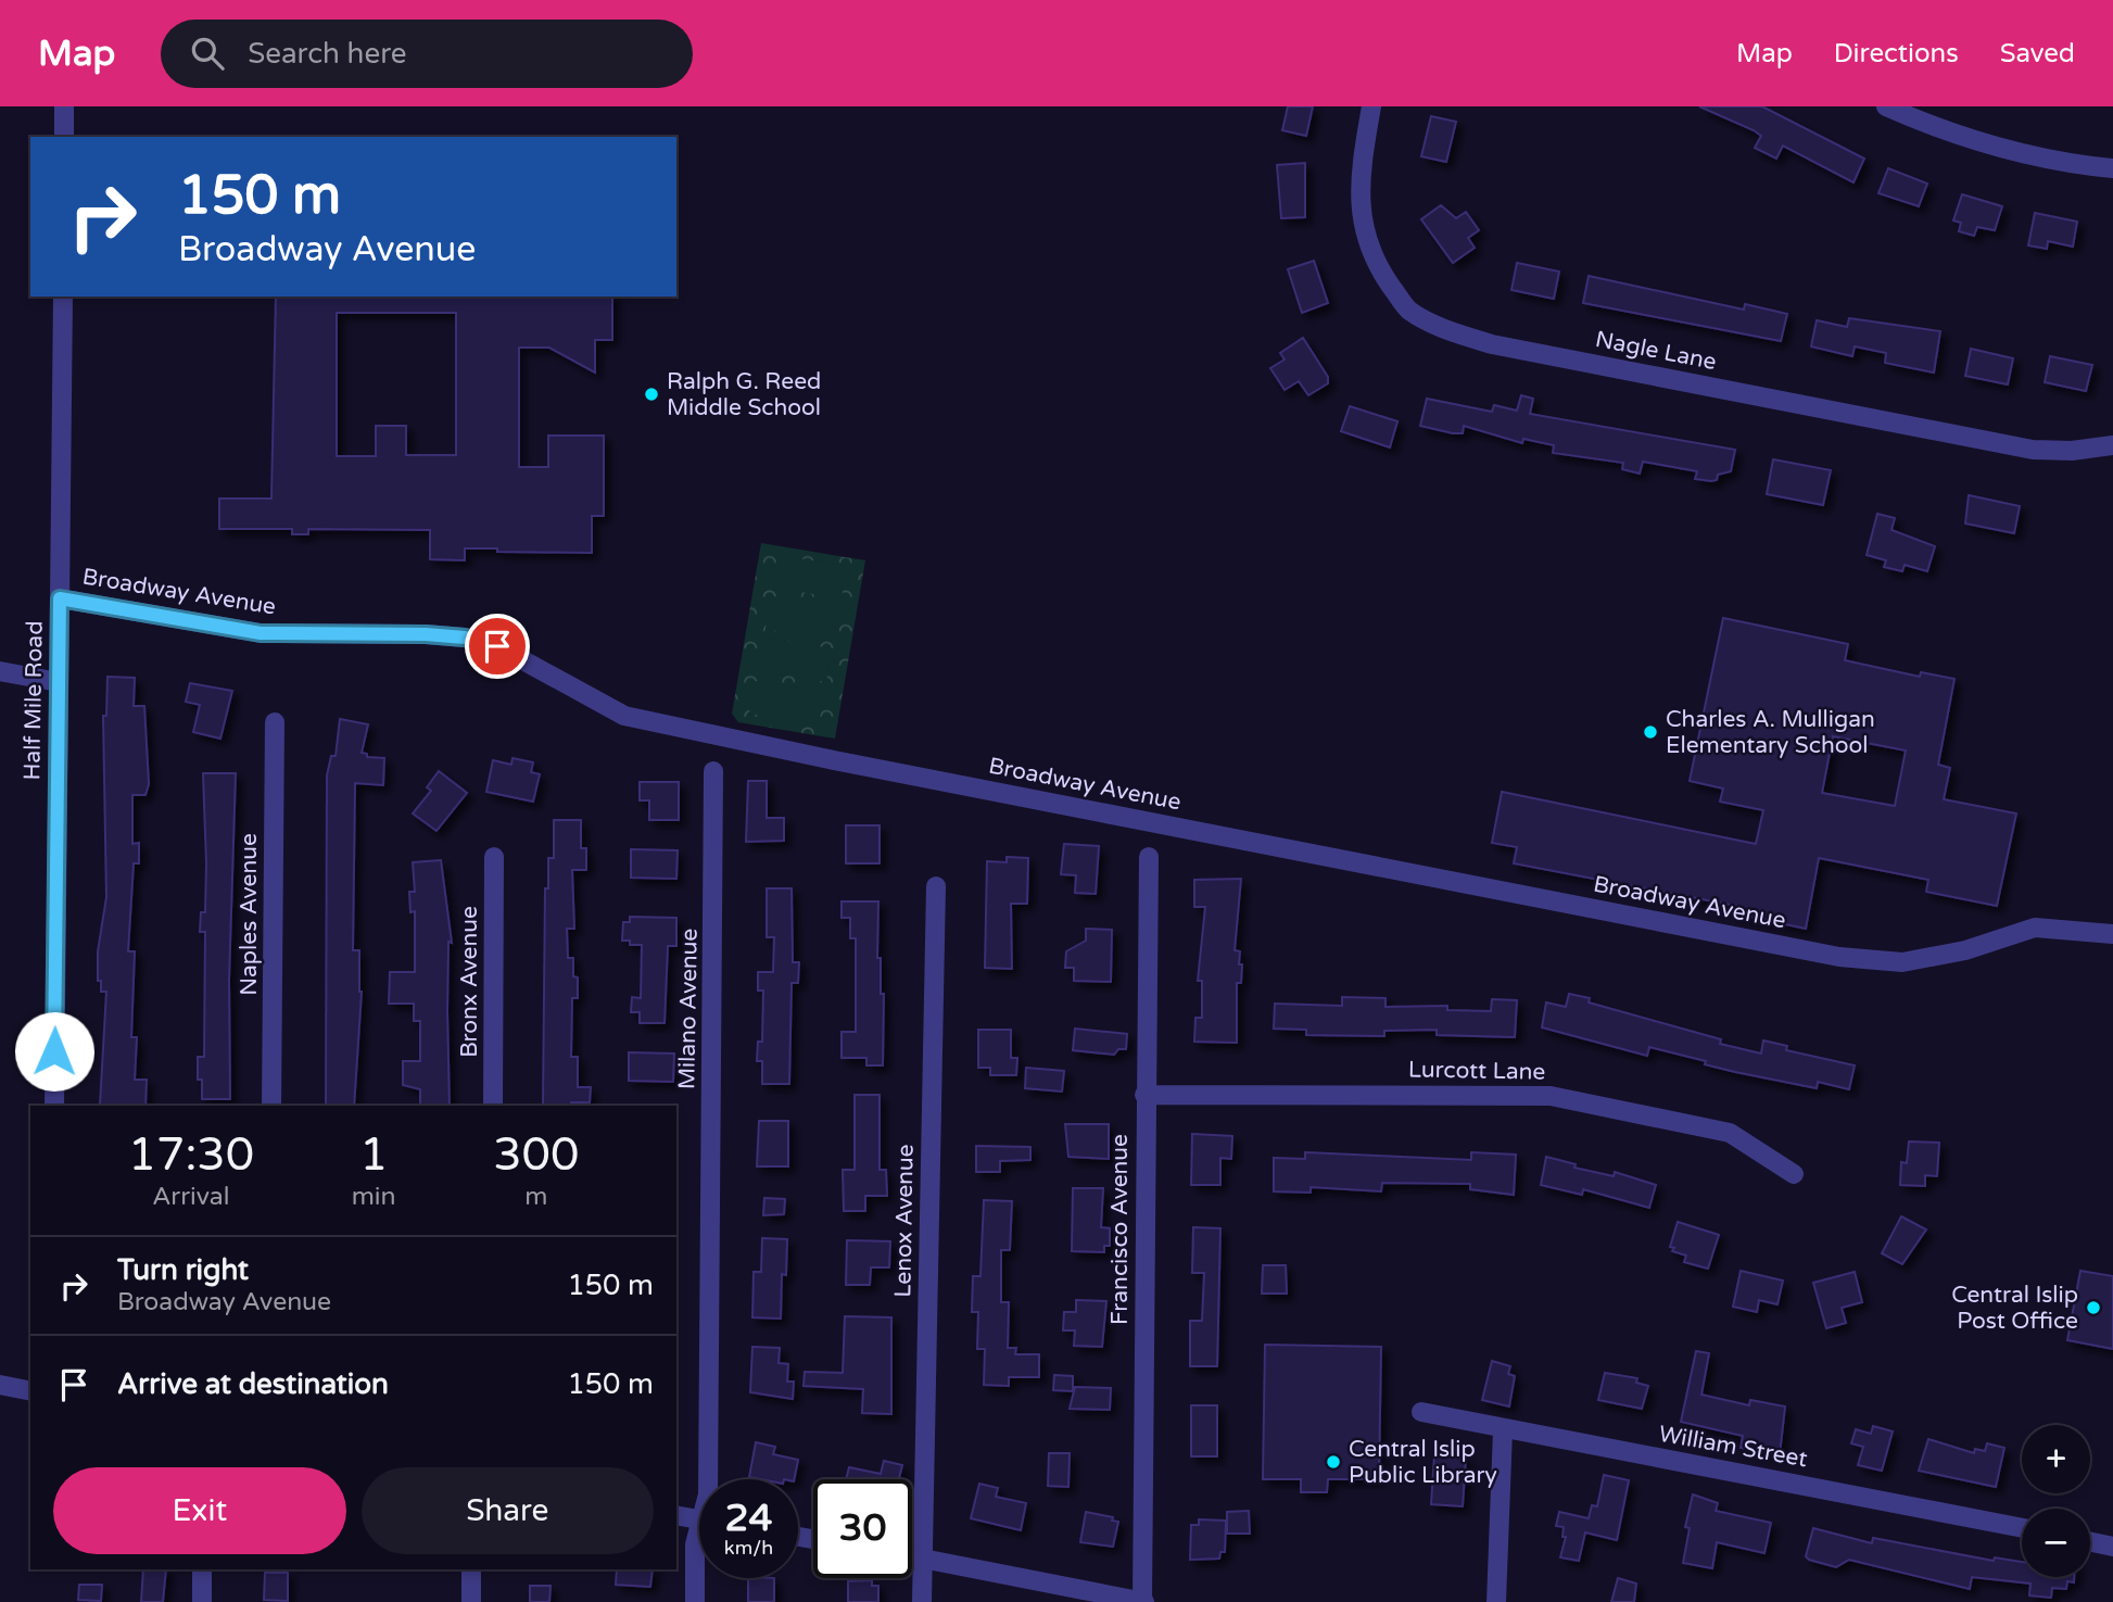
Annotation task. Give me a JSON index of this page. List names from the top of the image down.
{
  "streets": {
    "street": [
      "Nagle Lane",
      "Broadway Avenue",
      "Half Mile Road",
      "Naples Avenue",
      "Bronx Avenue",
      "Milano Avenue",
      "Lurcott Lane",
      "Lenox Avenue",
      "Francisco Avenue",
      "William Street"
    ]
  },
  "crossings": [
    ["Broadway Avenue", "Half Mile Road"],
    ["Lurcott Lane", "Francisco Avenue"]
  ],
  "places": [
    "Ralph G. Reed Middle School",
    "Charles A. Mulligan Elementary School",
    "Central Islip Post Office",
    "Central Islip Public Library"
  ],
  "page": {
    "header": "Map",
    "search": "Search here",
    "nav": ["Map", "Directions", "Saved"],
    "turn": ["150 m", "Broadway Avenue"],
    "eta": [
      "17:30",
      "Arrival",
      "1",
      "min",
      "300",
      "m"
    ],
    "list": [
      {
        "name": "Turn right",
        "note": "Broadway Avenue",
        "value": "150 m"
      },
      {
        "name": "Arrive at destination",
        "value": "150 m"
      }
    ],
    "map_buttons": ["+", "−"],
    "buttons": ["Exit", "Share"],
    "speed": "24 km/h",
    "limit": "30"
  }
}
